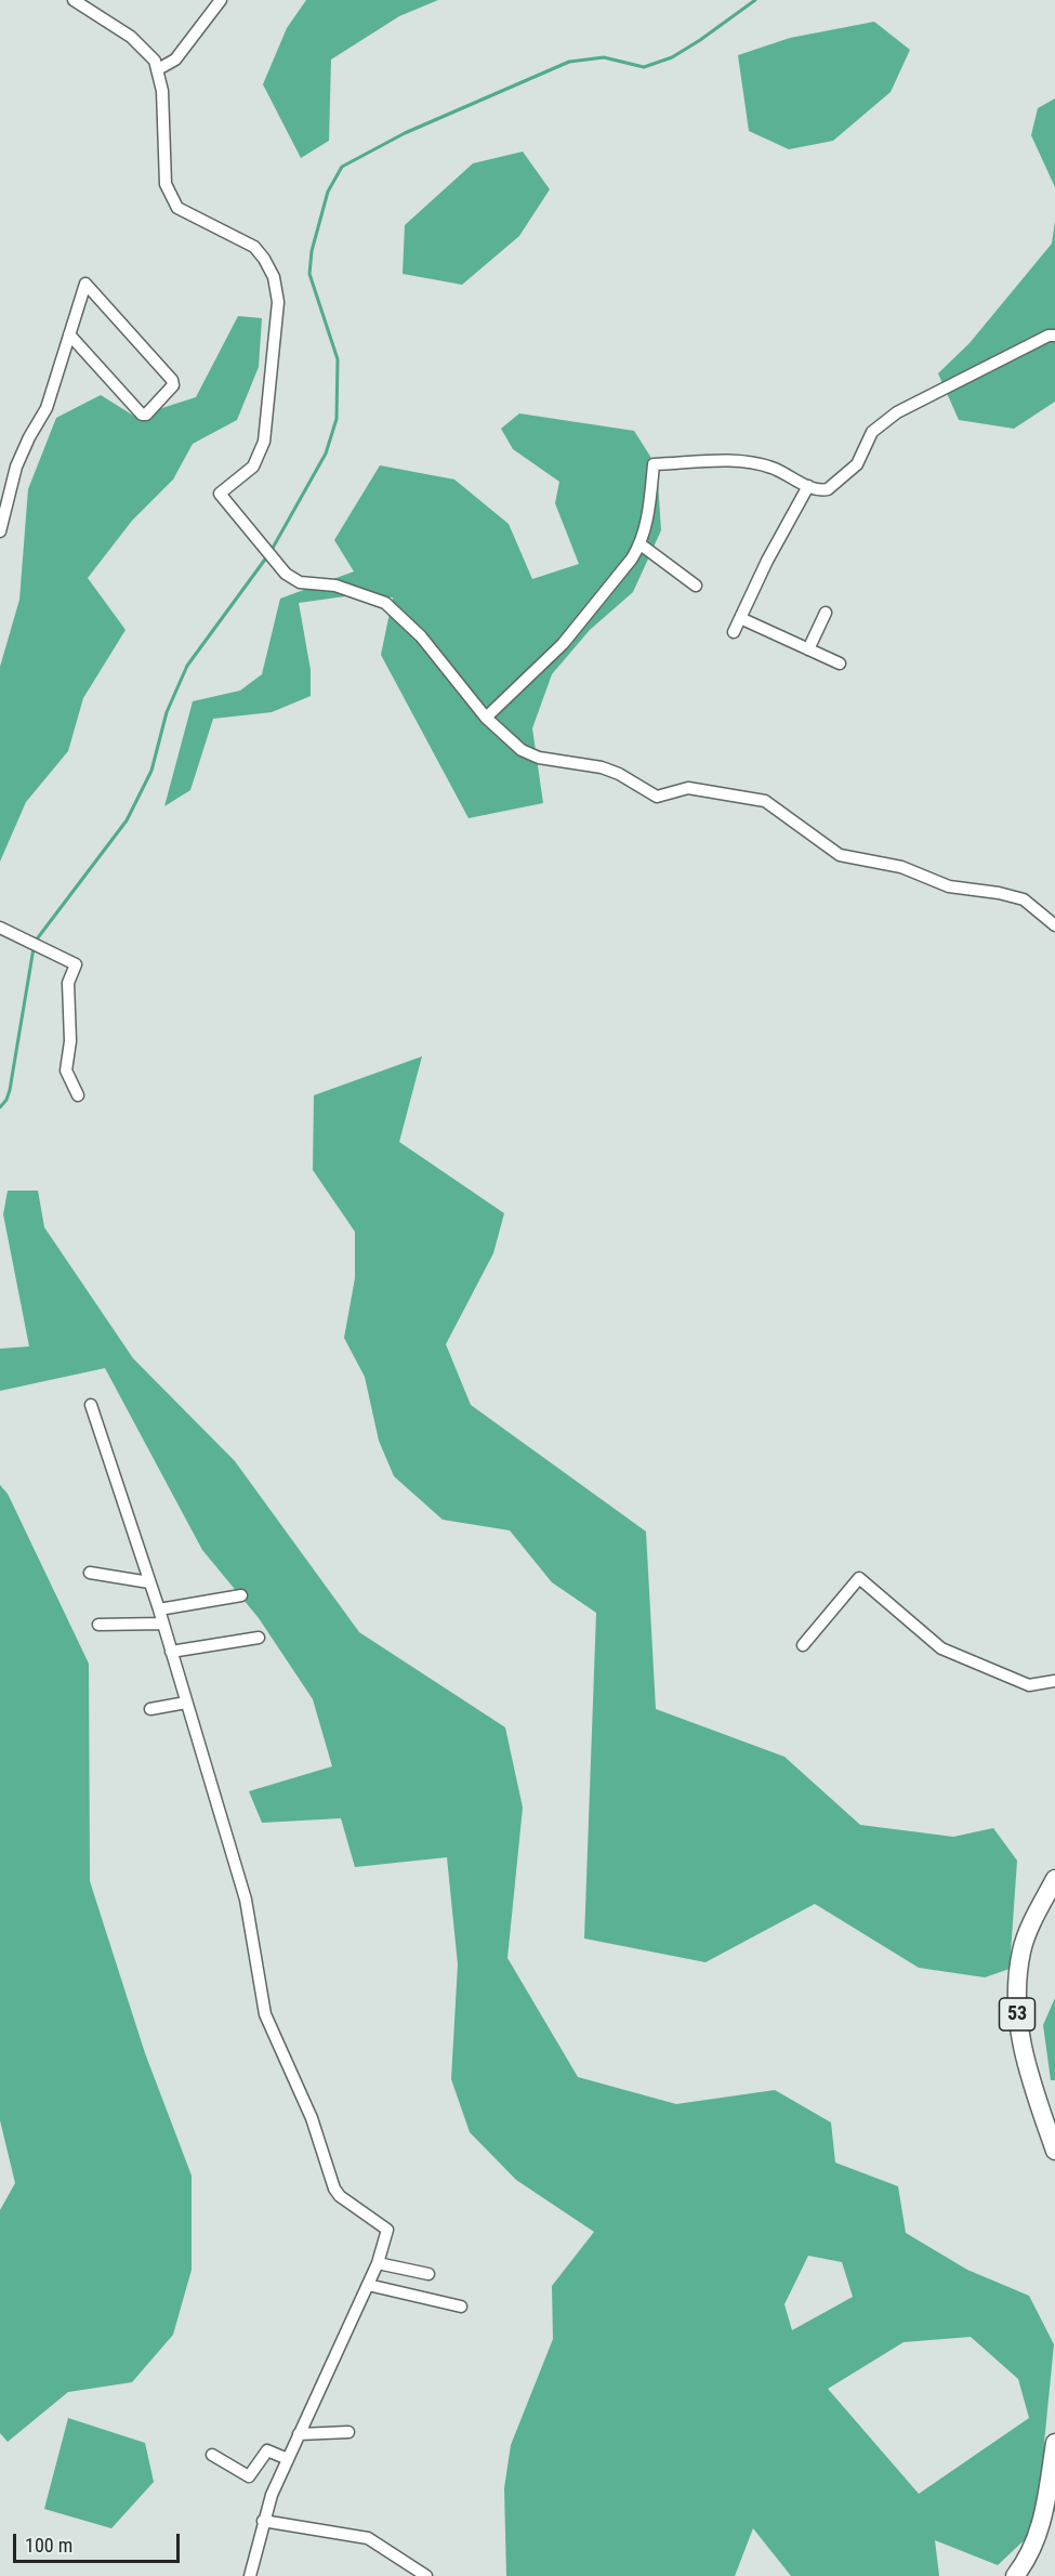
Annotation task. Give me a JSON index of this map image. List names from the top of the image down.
{
  "streets": {
    "main road": ["53"]
  },
  "scale_bar": "100 m"
}
